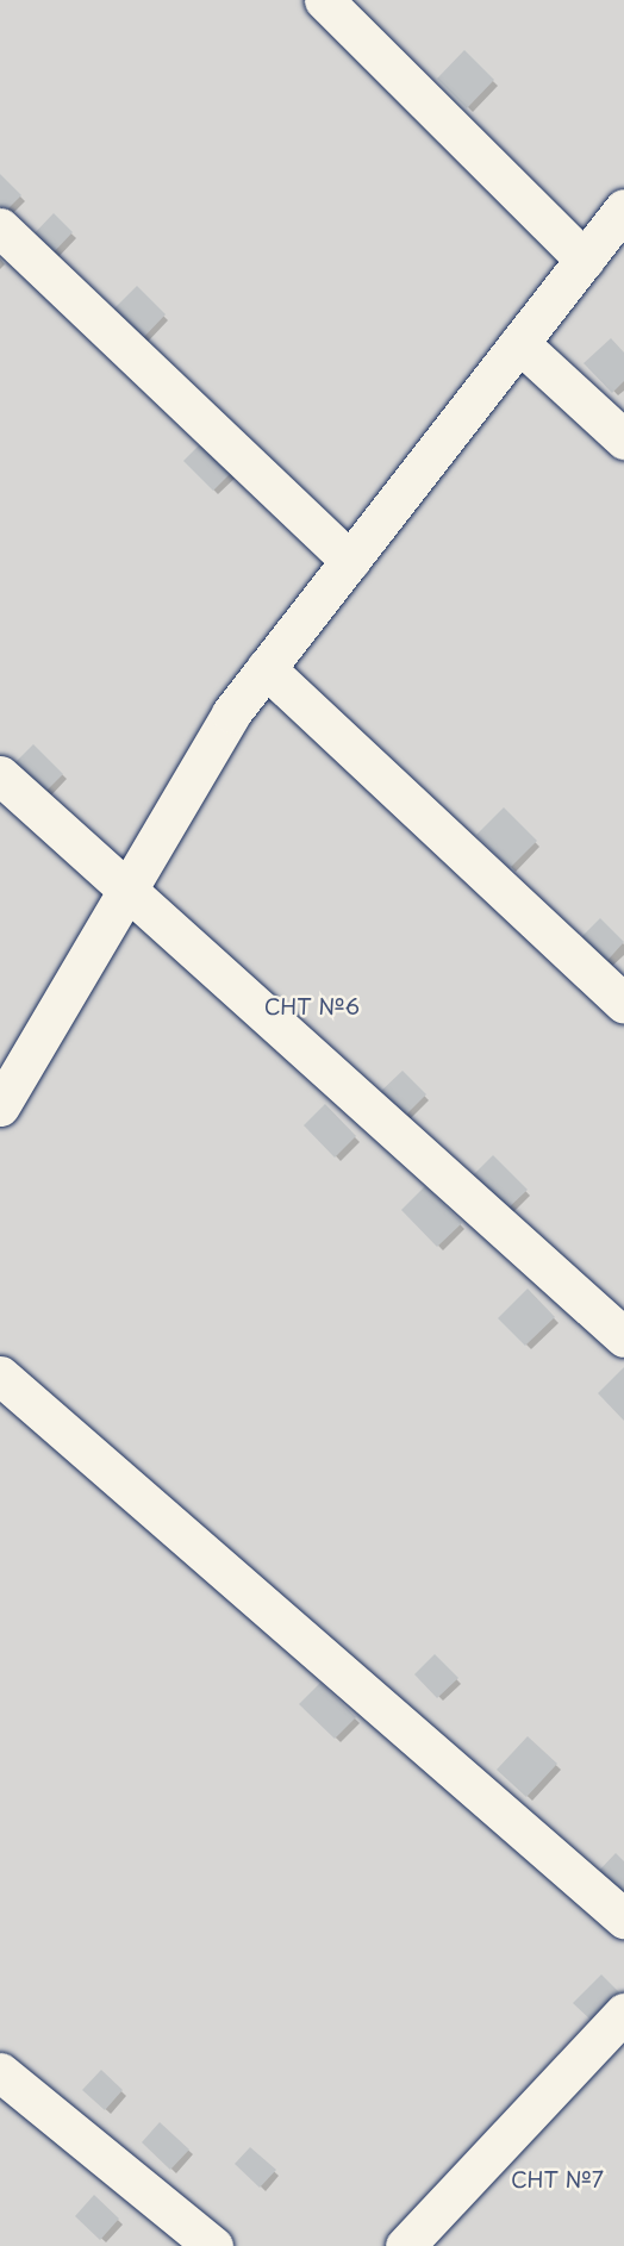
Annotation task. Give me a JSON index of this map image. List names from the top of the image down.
{
  "parks": ["СНТ №6", "СНТ №7"]
}
